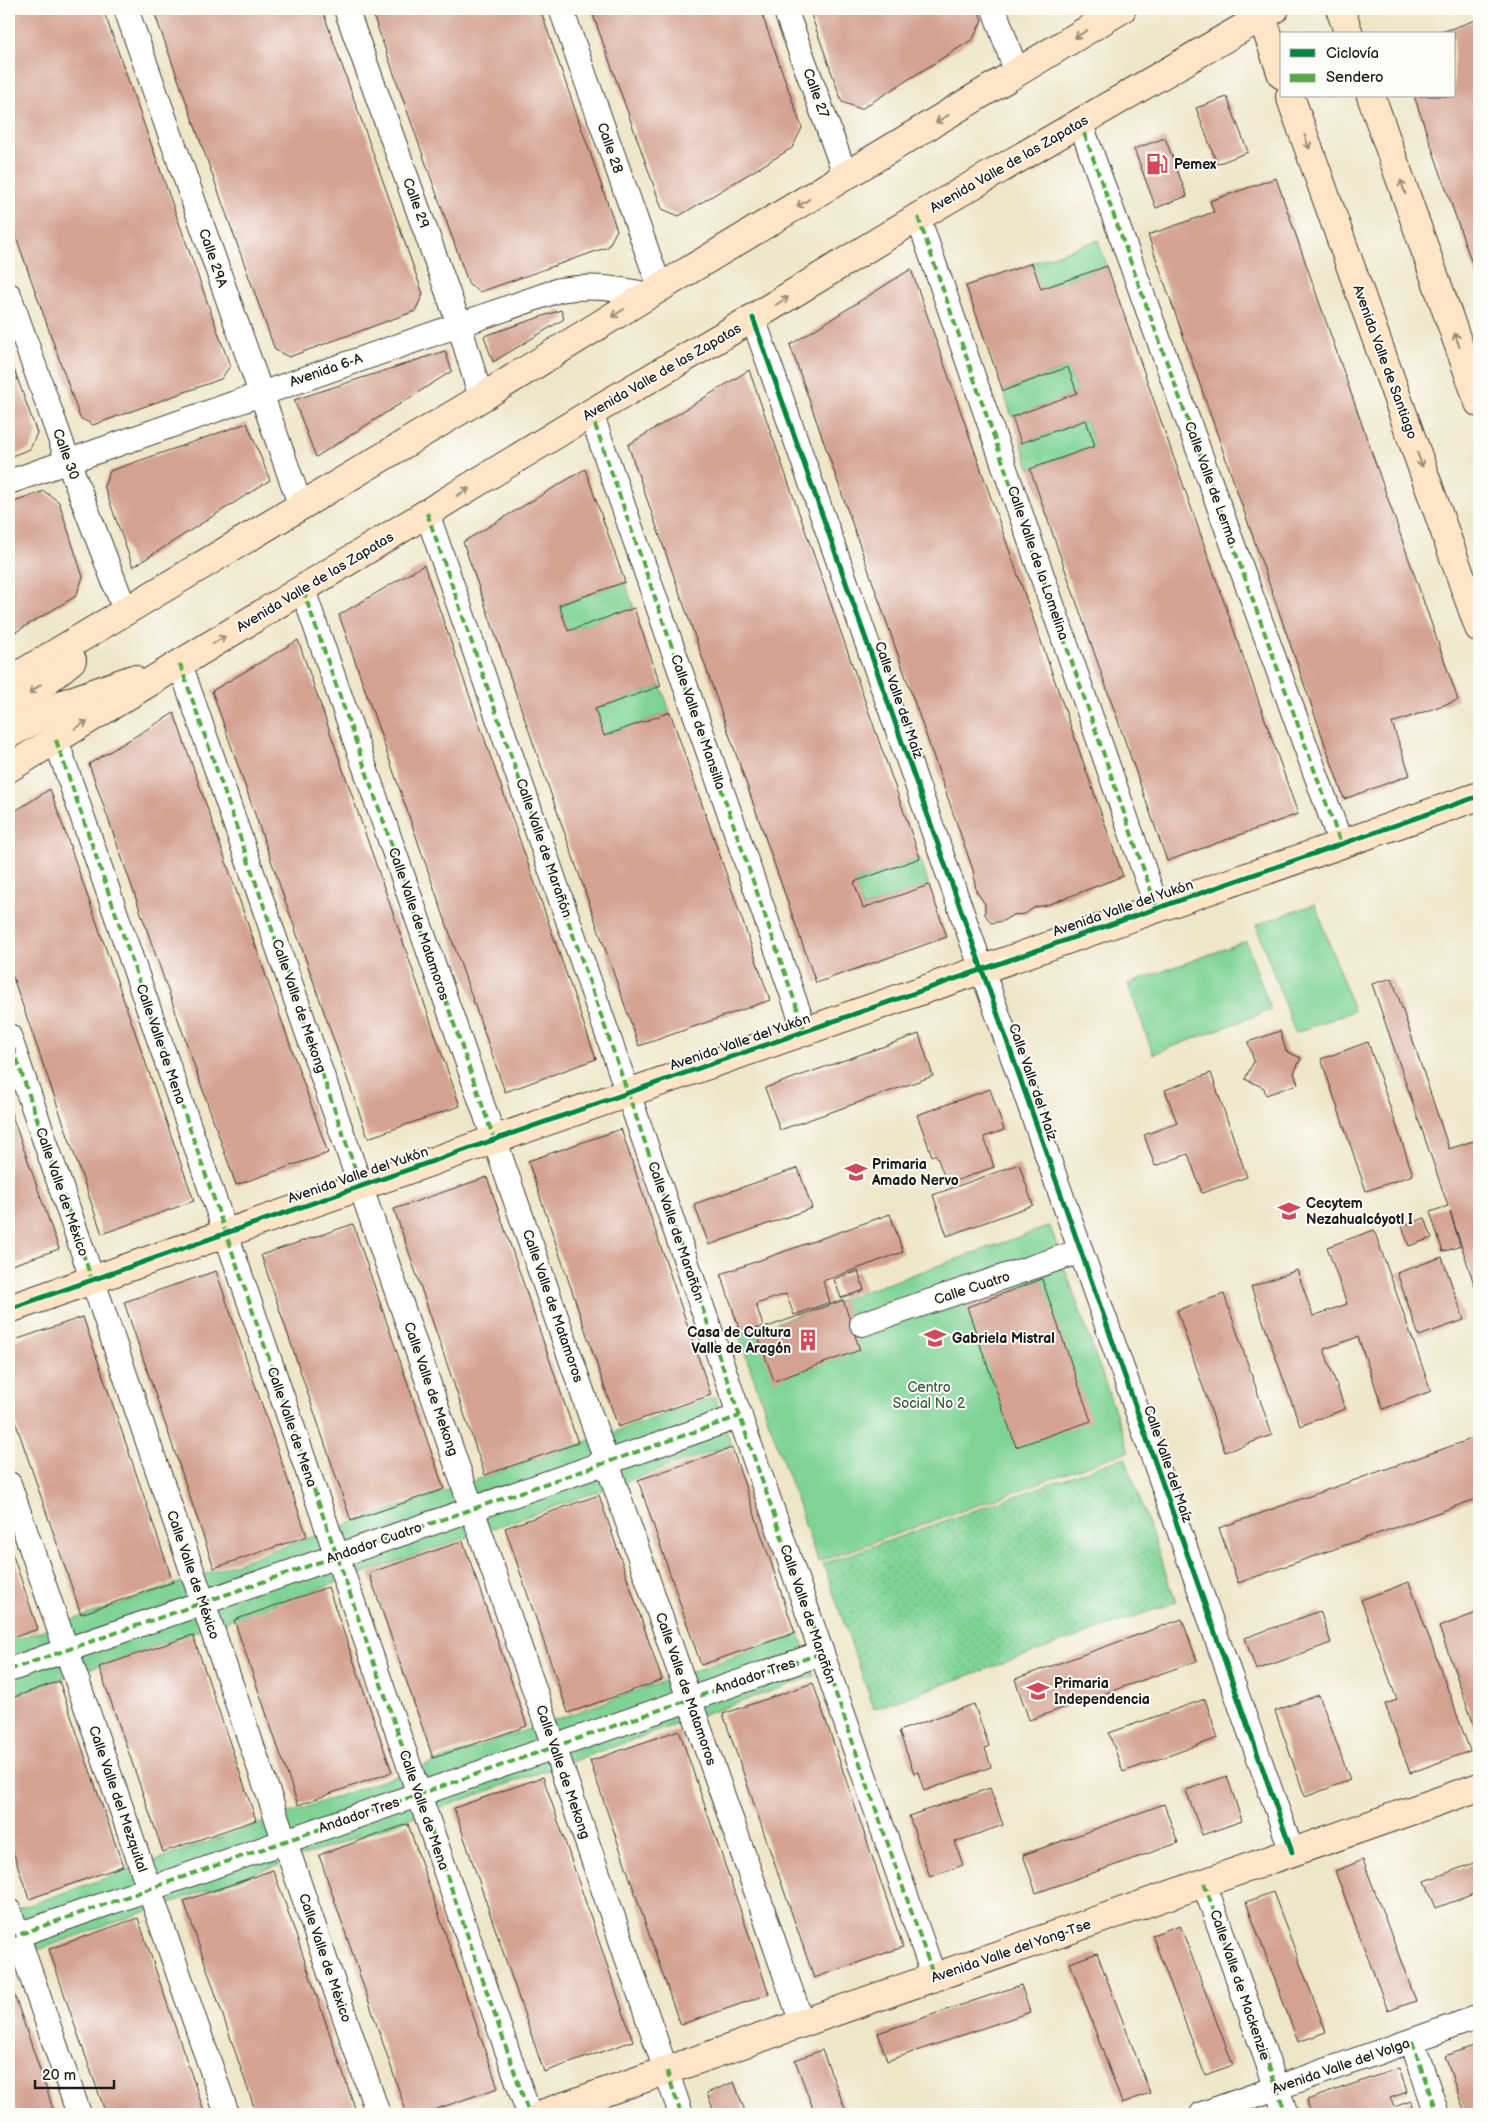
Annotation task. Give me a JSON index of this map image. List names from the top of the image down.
{
  "streets": {
    "street": [
      "Calle 27",
      "Calle 28",
      "Avenida Valle de las Zapatas",
      "Calle 29",
      "Calle 29A",
      "Avenida Valle de Santiago",
      "Avenida 6-A",
      "Calle 30",
      "Calle Valle de Lerma",
      "Calle Valle de la Lomelina",
      "Calle Valle del Maíz",
      "Calle Valle de Mansilla",
      "Calle Valle de Marañón",
      "Avenida Valle del Yukón",
      "Calle Valle de Matamoros",
      "Calle Valle de Mekong",
      "Calle Valle de Mena",
      "Calle Valle de México",
      "Calle Cuatro",
      "Andador Cuatro",
      "Andador Tres",
      "Calle Valle del Mezquital",
      "Avenida Valle del Yang-Tse",
      "Calle Valle de Mackenzie",
      "Avenida Valle del Volga"
    ]
  },
  "crossings": [
    ["Calle 28", "Avenida 6-A"],
    ["Avenida Valle de las Zapatas", "Calle Valle de Lerma"],
    ["Avenida Valle de las Zapatas", "Calle Valle de la Lomelina"],
    ["Avenida Valle de las Zapatas", "Calle Valle del Maíz"],
    ["Avenida Valle de las Zapatas", "Calle Valle de Mansilla"],
    ["Avenida Valle de las Zapatas", "Calle Valle de Marañón"],
    ["Avenida Valle de las Zapatas", "Calle Valle de Matamoros"],
    ["Avenida Valle de las Zapatas", "Calle Valle de Mekong"],
    ["Avenida Valle de las Zapatas", "Calle Valle de Mena"],
    ["Calle 29", "Avenida 6-A"],
    ["Calle 29A", "Avenida 6-A"],
    ["Avenida 6-A", "Calle 30"],
    ["Calle Valle de Lerma", "Avenida Valle del Yukón"],
    ["Calle Valle de la Lomelina", "Avenida Valle del Yukón"],
    ["Calle Valle del Maíz", "Avenida Valle del Yukón"],
    ["Calle Valle del Maíz", "Calle Cuatro"],
    ["Calle Valle del Maíz", "Avenida Valle del Yang-Tse"],
    ["Calle Valle de Mansilla", "Avenida Valle del Yukón"],
    ["Calle Valle de Marañón", "Avenida Valle del Yukón"],
    ["Calle Valle de Marañón", "Andador Cuatro"],
    ["Calle Valle de Marañón", "Andador Tres"],
    ["Calle Valle de Marañón", "Avenida Valle del Yang-Tse"],
    ["Avenida Valle del Yukón", "Calle Valle de Matamoros"],
    ["Avenida Valle del Yukón", "Calle Valle de Mekong"],
    ["Avenida Valle del Yukón", "Calle Valle de Mena"],
    ["Avenida Valle del Yukón", "Calle Valle de México"],
    ["Calle Valle de Matamoros", "Andador Cuatro"],
    ["Calle Valle de Matamoros", "Andador Tres"],
    ["Calle Valle de Matamoros", "Avenida Valle del Yang-Tse"],
    ["Calle Valle de Mekong", "Andador Cuatro"],
    ["Calle Valle de Mekong", "Andador Tres"],
    ["Calle Valle de Mekong", "Avenida Valle del Yang-Tse"],
    ["Calle Valle de Mena", "Andador Cuatro"],
    ["Calle Valle de Mena", "Andador Tres"],
    ["Calle Valle de México", "Andador Cuatro"],
    ["Calle Valle de México", "Andador Tres"],
    ["Andador Cuatro", "Calle Valle del Mezquital"],
    ["Andador Tres", "Calle Valle del Mezquital"],
    ["Avenida Valle del Yang-Tse", "Calle Valle de Mackenzie"],
    ["Calle Valle de Mackenzie", "Avenida Valle del Volga"]
  ],
  "parks": ["Centro Social No 2"],
  "places": {
    "fuel station": ["Pemex"],
    "school or university": [
      "Primaria Amado Nervo",
      "Cecytem Nezahualcóyotl I",
      "Gabriela Mistral",
      "Primaria Independencia"
    ],
    "building": ["Casa de Cultura Valle de Aragón"]
  },
  "legend": ["Ciclovía", "Sendero"],
  "scale_bar": "20 m"
}
